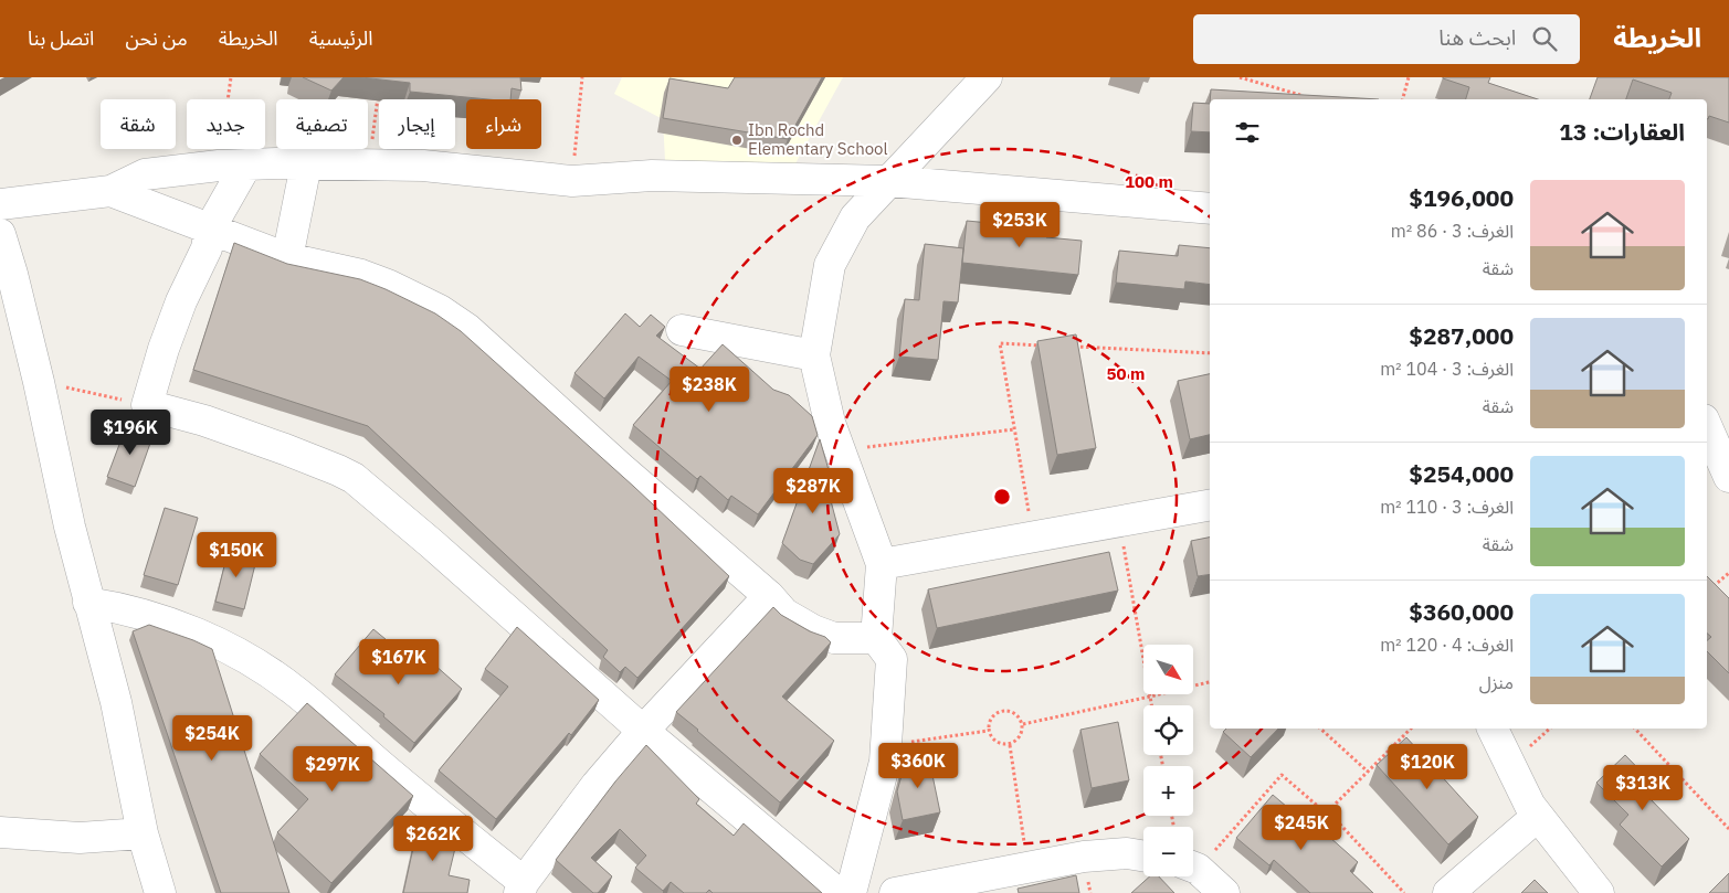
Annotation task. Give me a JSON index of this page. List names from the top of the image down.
{
  "places": ["Ibn Rochd Elementary School"],
  "north": "bottom right",
  "page": {
    "header": "الخريطة",
    "search": "ابحث هنا",
    "nav": [
      "الرئيسية",
      "الخريطة",
      "من نحن",
      "اتصل بنا"
    ],
    "chip": [
      "شراء",
      "إيجار",
      "تصفية",
      "جديد",
      "شقة"
    ],
    "heading": "العقارات: 13",
    "list": [
      {
        "name": "$196,000",
        "note": "الغرف: 3 · 86 m² · شقة"
      },
      {
        "name": "$287,000",
        "note": "الغرف: 3 · 104 m² · شقة"
      },
      {
        "name": "$254,000",
        "note": "الغرف: 3 · 110 m² · شقة"
      },
      {
        "name": "$360,000",
        "note": "الغرف: 4 · 120 m² · منزل"
      }
    ],
    "price": [
      "$253K",
      "$238K",
      "$196K",
      "$287K",
      "$150K",
      "$167K",
      "$254K",
      "$360K",
      "$120K",
      "$297K",
      "$313K",
      "$245K",
      "$262K"
    ],
    "map_buttons": ["+", "−"]
  },
  "rings": ["100 m", "50 m"]
}
